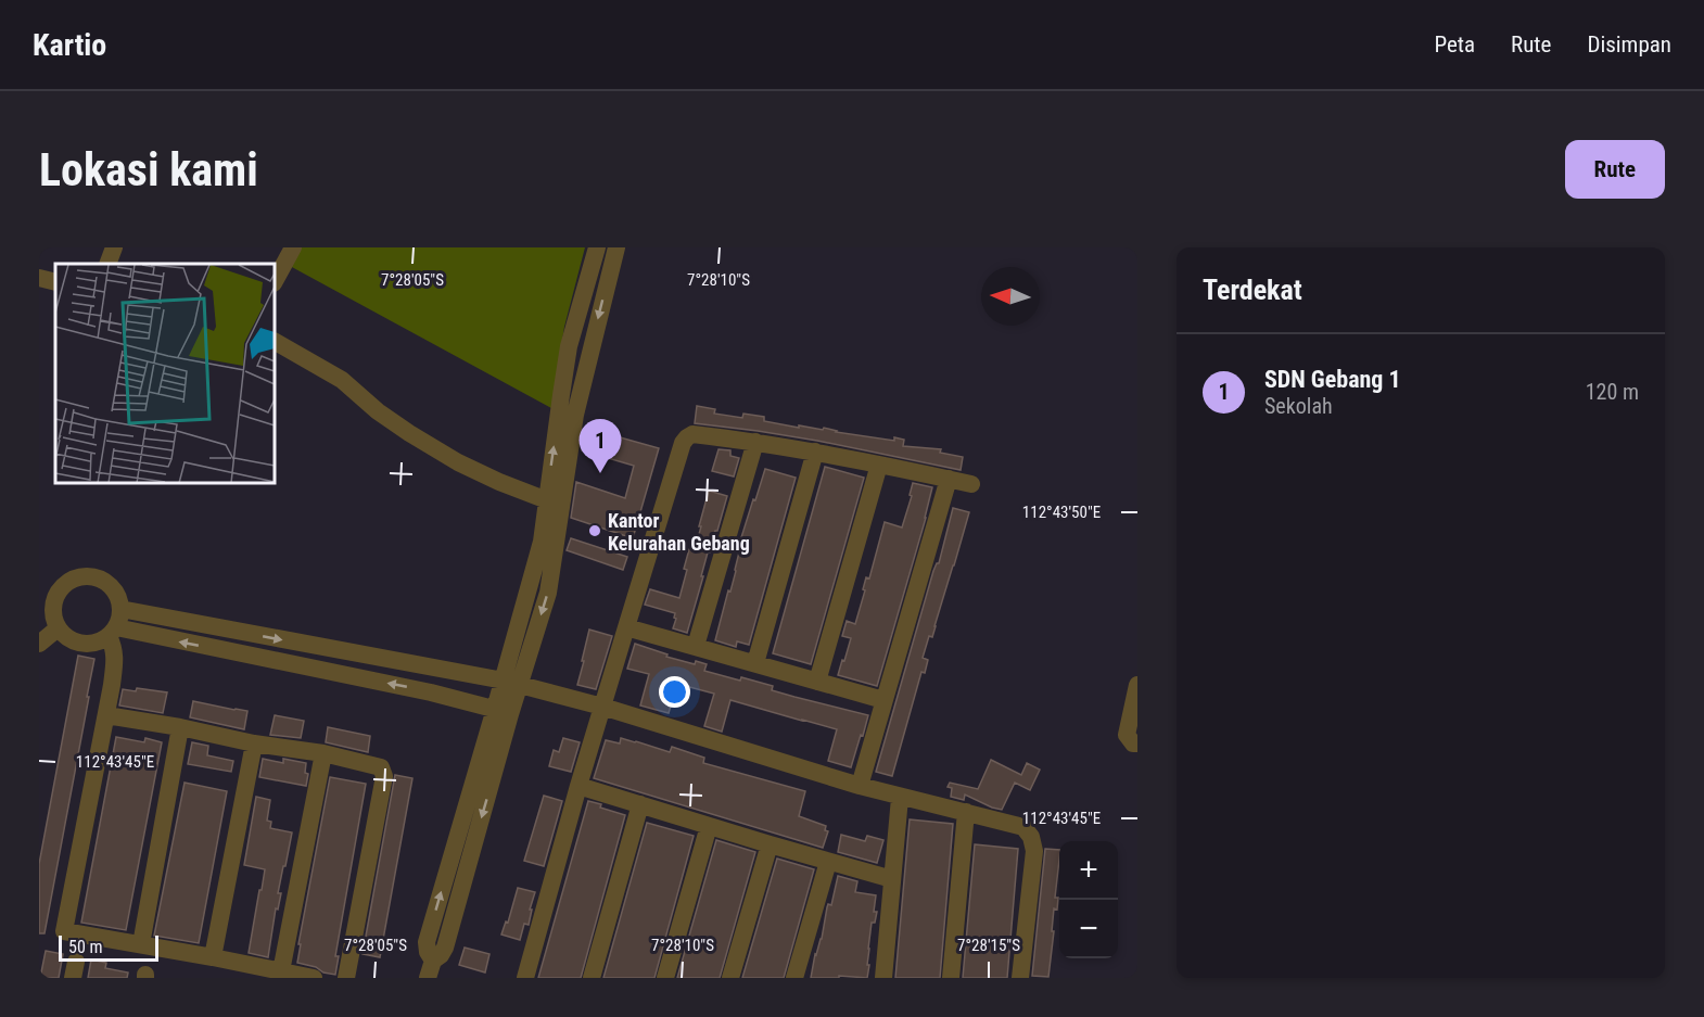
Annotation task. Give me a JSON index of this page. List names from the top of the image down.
{
  "places": ["Kantor Kelurahan Gebang"],
  "scale_bar": "50 m",
  "north": "left",
  "page": {
    "header": "Kartio",
    "nav": ["Peta", "Rute", "Disimpan"],
    "buttons": "Rute",
    "title": "Lokasi kami",
    "heading": "Terdekat",
    "list": [
      {
        "mark": "1",
        "name": "SDN Gebang 1",
        "note": "Sekolah",
        "value": "120 m"
      }
    ],
    "pins": "1",
    "map_buttons": ["+", "−"],
    "scale": "50 m"
  },
  "coordinates": [
    "7°28'05\"S",
    "7°28'10\"S",
    "112°43'50\"E",
    "112°43'45\"E",
    "7°28'15\"S"
  ]
}
